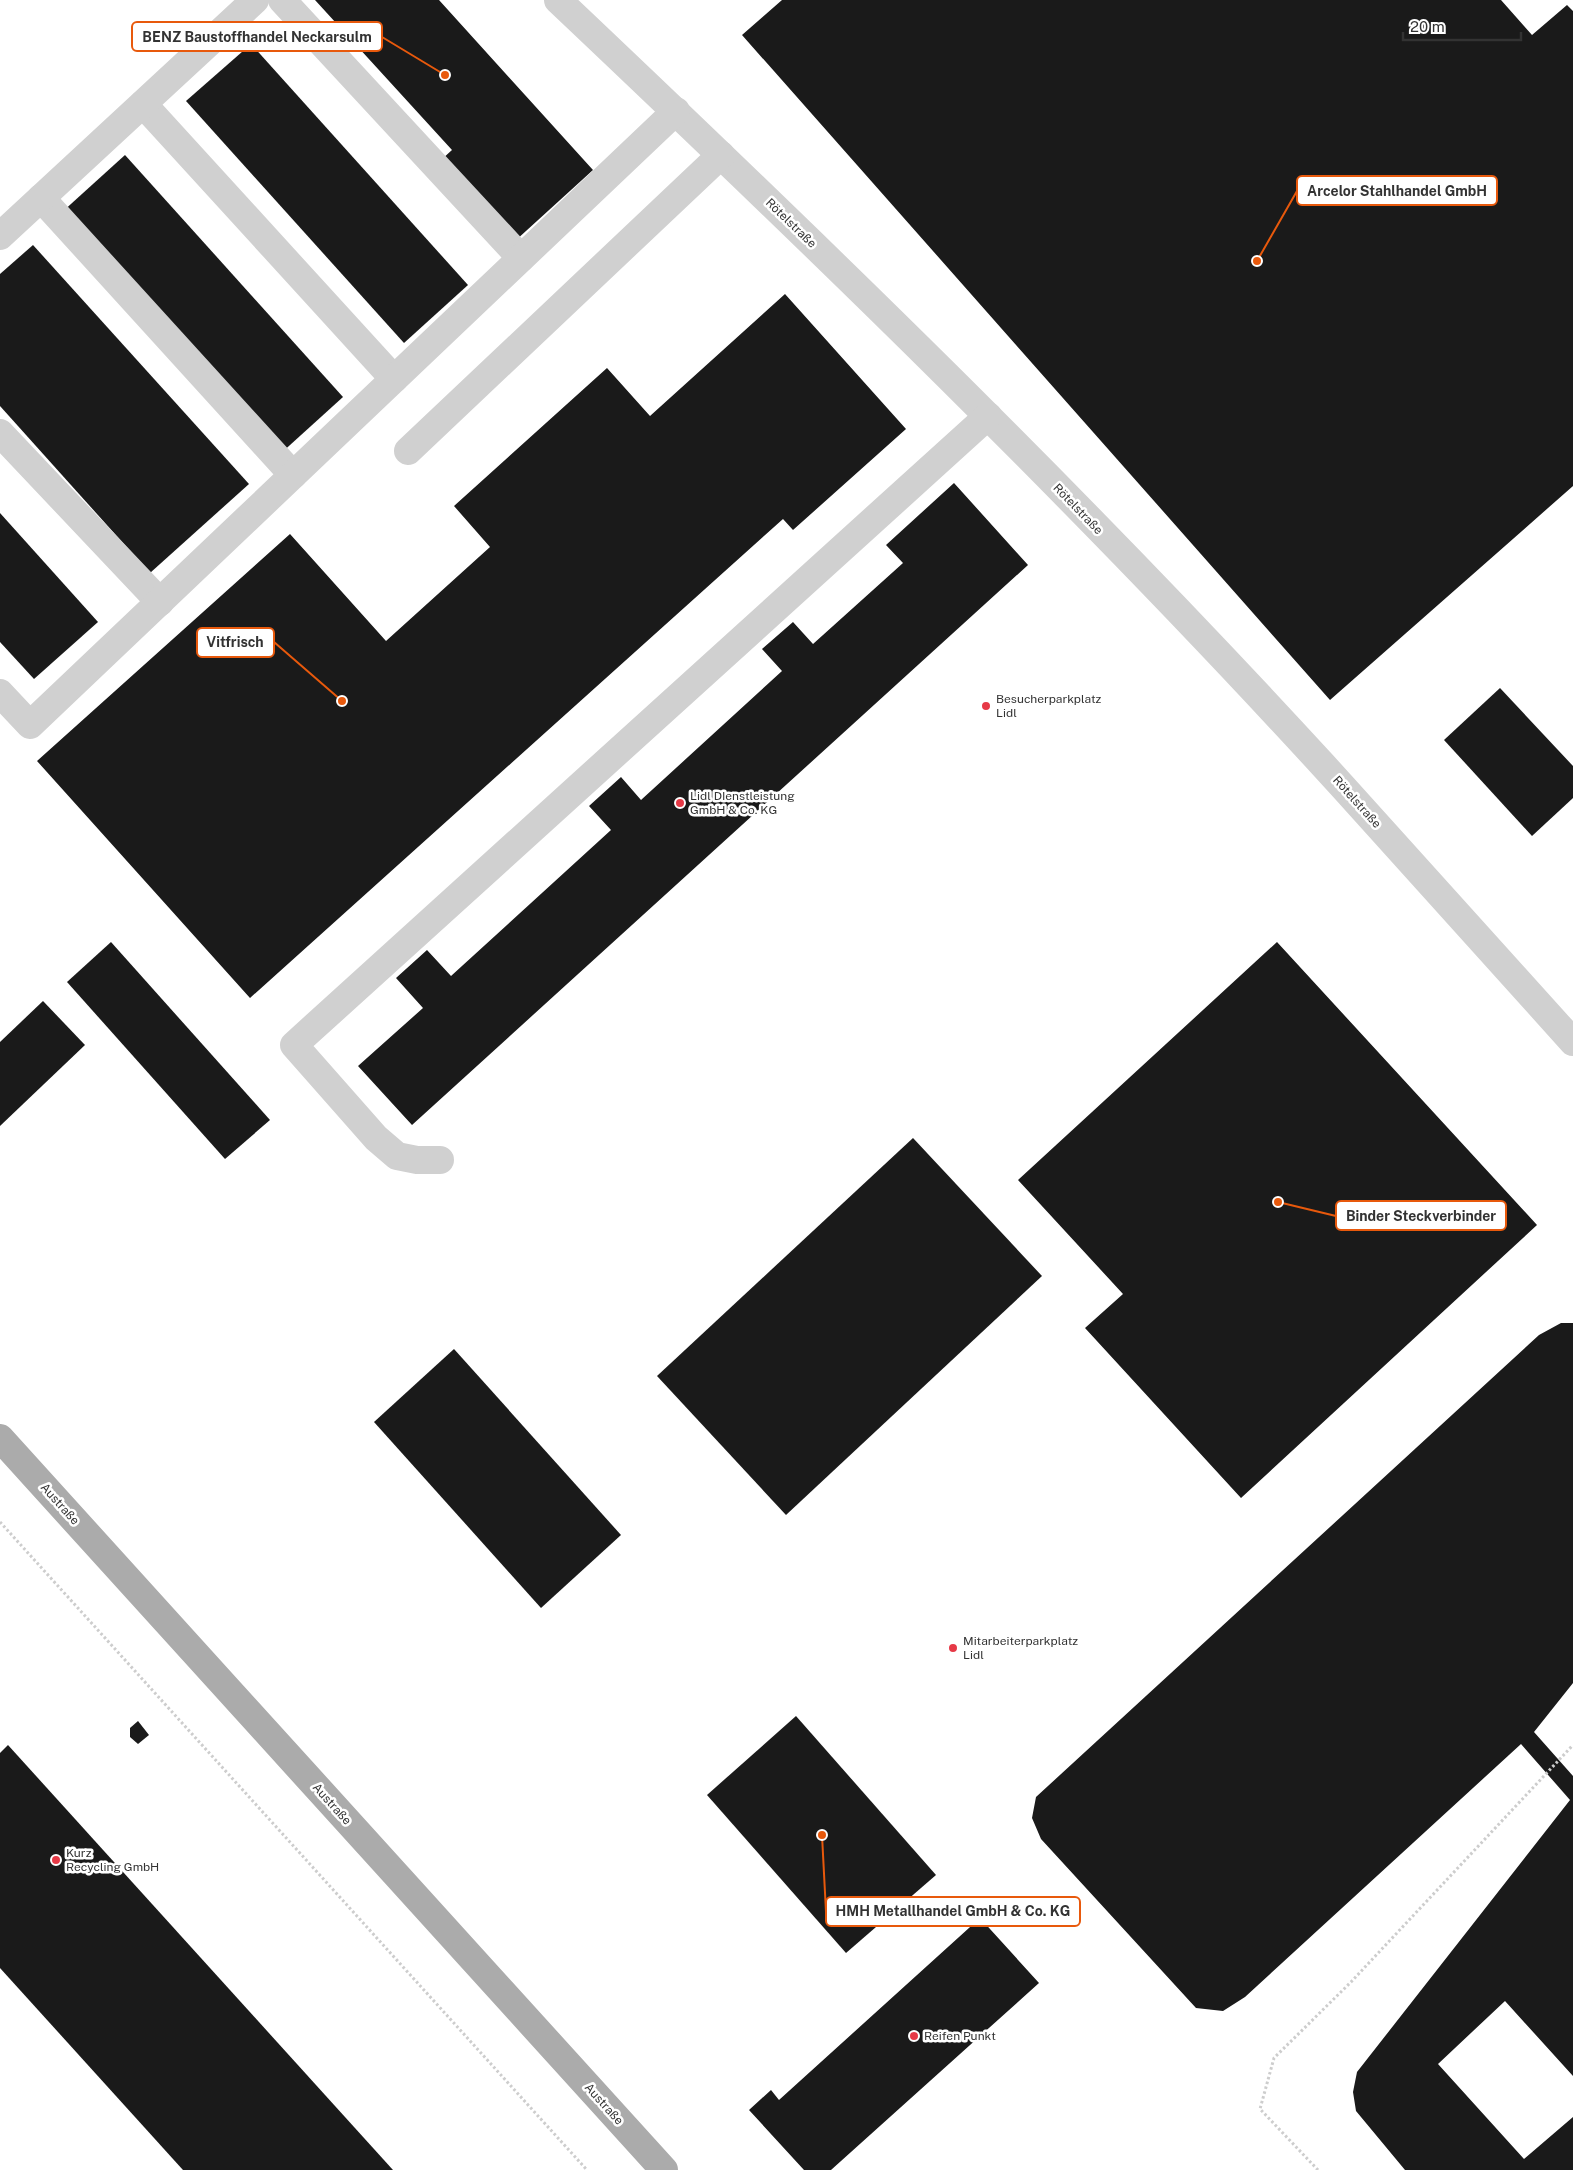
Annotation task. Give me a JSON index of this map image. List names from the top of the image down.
{
  "streets": {
    "main road": ["Austraße"],
    "street": ["Rötelstraße"]
  },
  "places": [
    "BENZ Baustoffhandel Neckarsulm",
    "Arcelor Stahlhandel GmbH",
    "Vitfrisch",
    "Besucherparkplatz Lidl",
    "Lidl DIenstleistung GmbH & Co. KG",
    "Binder Steckverbinder",
    "Mitarbeiterparkplatz Lidl",
    "HMH Metallhandel GmbH & Co. KG",
    "Kurz Recycling GmbH",
    "Reifen Punkt"
  ],
  "scale_bar": "20 m"
}
